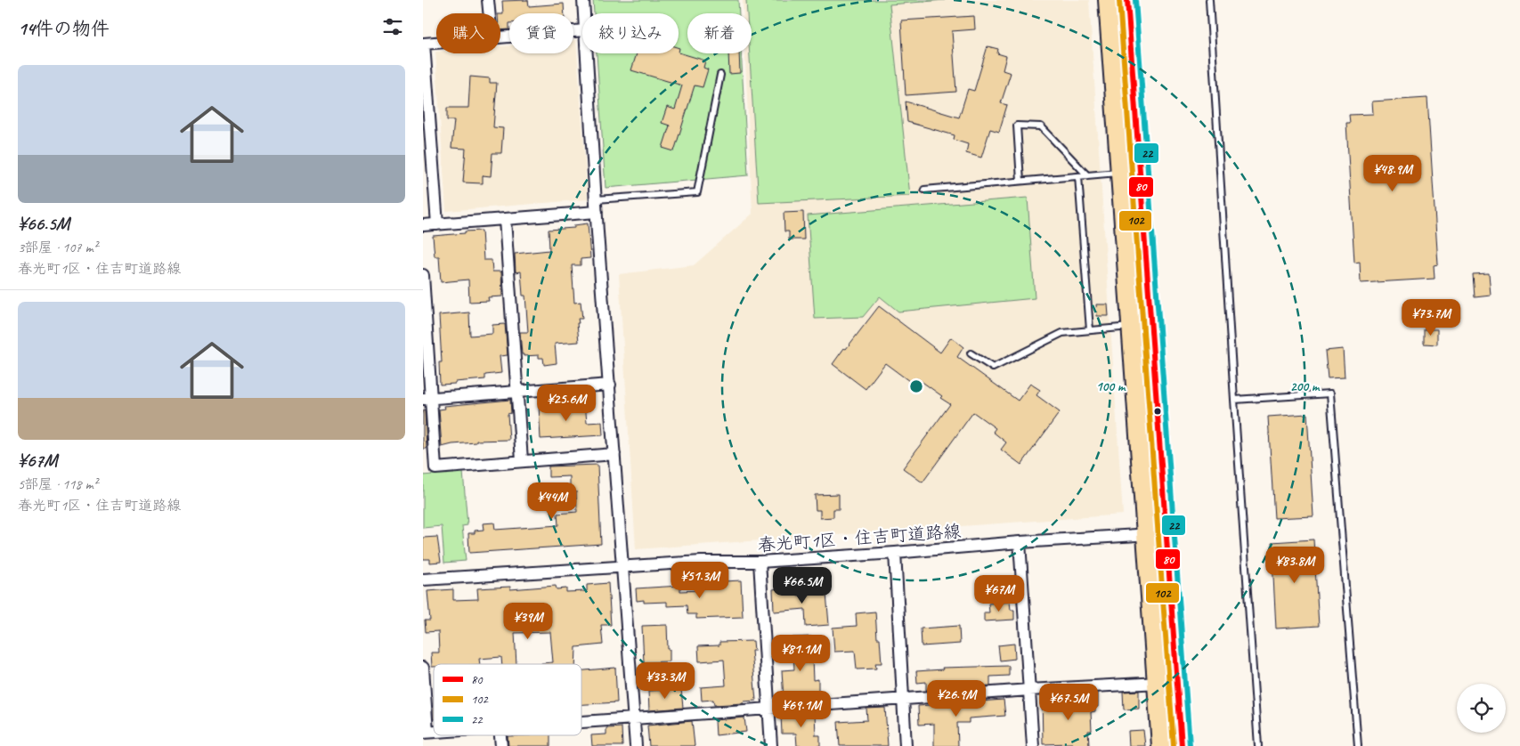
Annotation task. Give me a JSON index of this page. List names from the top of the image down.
{
  "streets": {
    "street": ["春光町1区・住吉町道路線"]
  },
  "lines": ["transit line 80", "transit line 22", "transit line 102"],
  "legend": ["80", "102", "22"],
  "page": {
    "heading": "14件の物件",
    "chip": [
      "購入",
      "賃貸",
      "絞り込み",
      "新着"
    ],
    "list": [
      {
        "name": "¥66.5M",
        "note": "3部屋 · 107 m² · 春光町1区・住吉町道路線"
      },
      {
        "name": "¥67M",
        "note": "5部屋 · 118 m² · 春光町1区・住吉町道路線"
      }
    ],
    "price": [
      "¥48.9M",
      "¥73.7M",
      "¥25.6M",
      "¥44M",
      "¥83.8M",
      "¥51.3M",
      "¥66.5M",
      "¥67M",
      "¥39M",
      "¥81.1M",
      "¥33.3M",
      "¥26.9M",
      "¥67.5M",
      "¥69.1M"
    ]
  },
  "rings": ["100 m", "200 m"]
}
